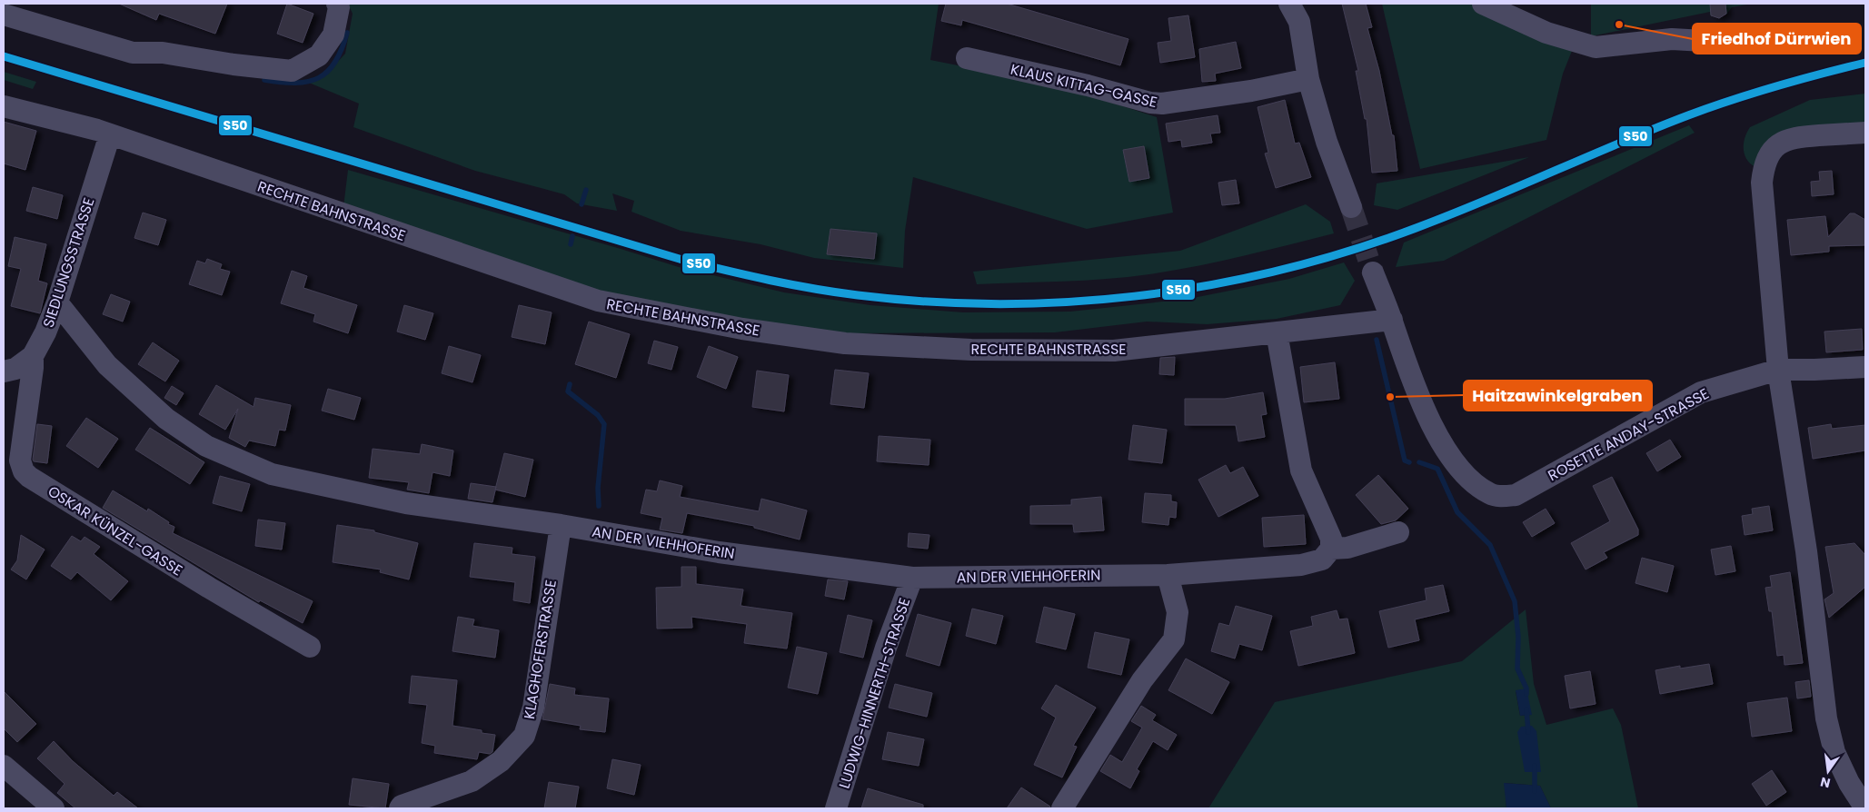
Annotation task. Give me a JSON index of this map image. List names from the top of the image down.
{
  "streets": {
    "street": [
      "KLAUS KITTAG-GASSE",
      "RECHTE BAHNSTRASSE",
      "SIEDLUNGSSTRASSE",
      "ROSETTE ANDAY-STRASSE",
      "OSKAR KÜNZEL-GASSE",
      "AN DER VIEHHOFERIN",
      "KLAGHOFERSTRASSE",
      "LUDWIG-HINNERTH-STRASSE"
    ]
  },
  "crossings": [
    ["RECHTE BAHNSTRASSE", "SIEDLUNGSSTRASSE"],
    ["RECHTE BAHNSTRASSE", "ROSETTE ANDAY-STRASSE"],
    ["SIEDLUNGSSTRASSE", "OSKAR KÜNZEL-GASSE"],
    ["SIEDLUNGSSTRASSE", "AN DER VIEHHOFERIN"],
    ["AN DER VIEHHOFERIN", "KLAGHOFERSTRASSE"],
    ["AN DER VIEHHOFERIN", "LUDWIG-HINNERTH-STRASSE"]
  ],
  "places": ["Friedhof Dürrwien", "Haitzawinkelgraben"],
  "lines": ["transit line S50"],
  "north": "bottom"
}
